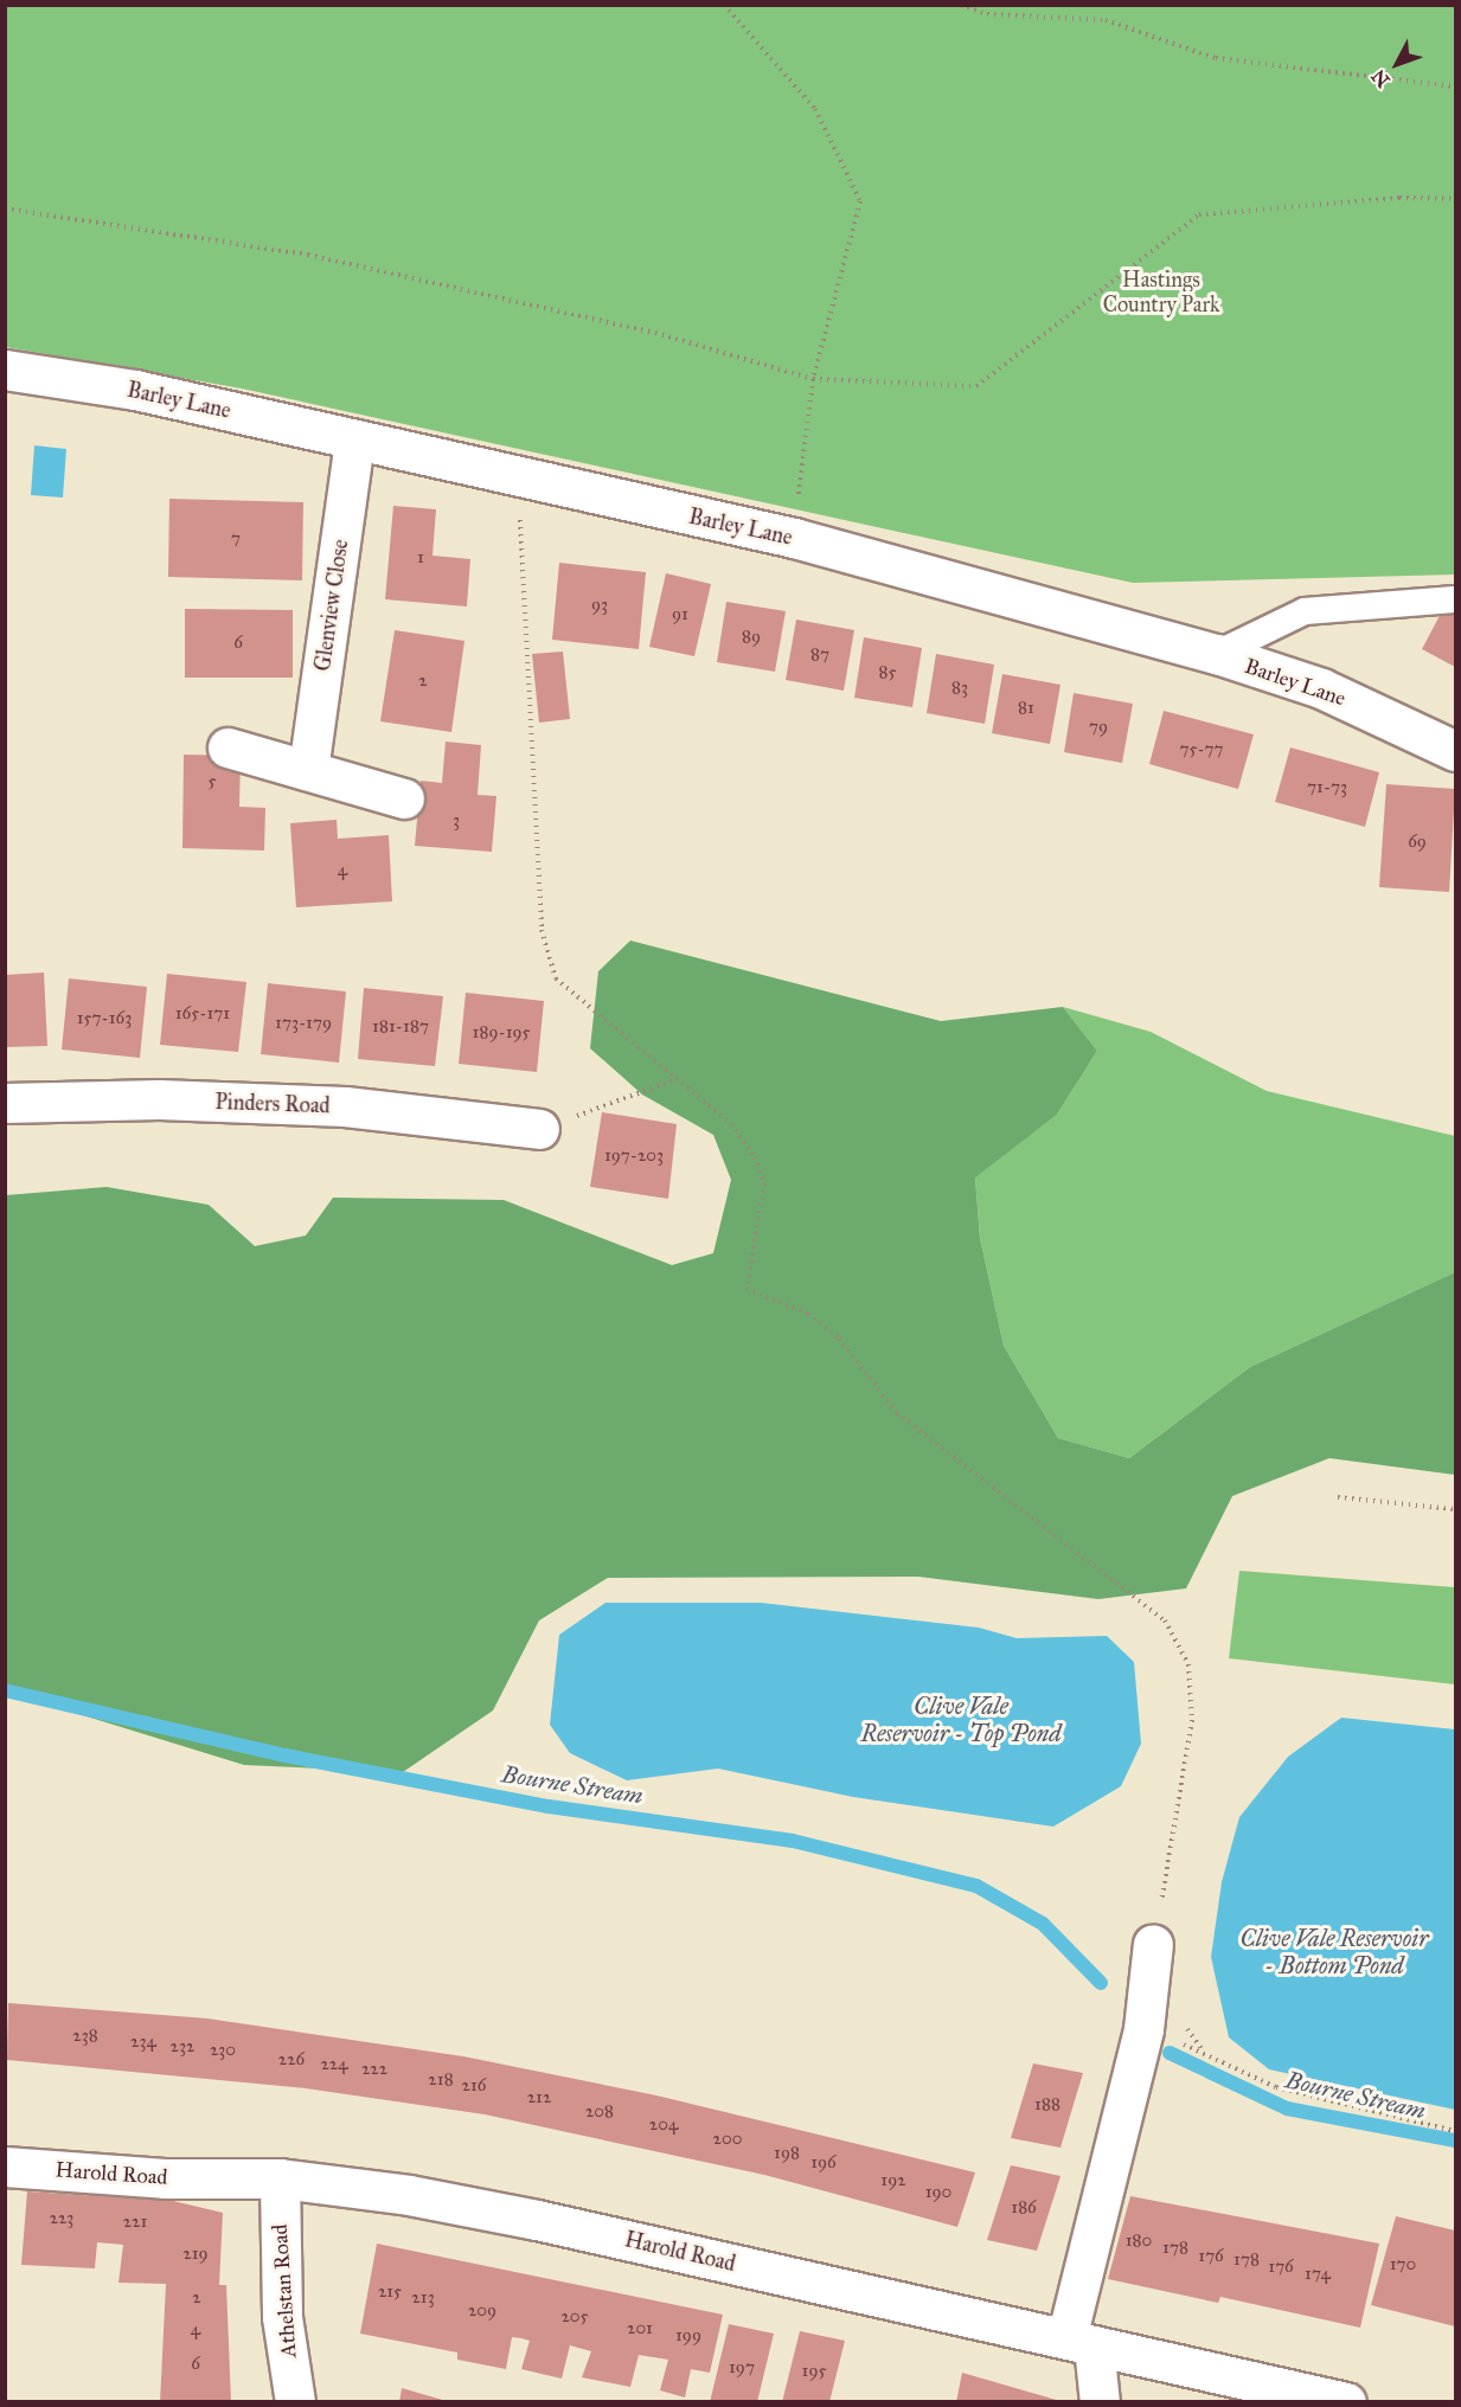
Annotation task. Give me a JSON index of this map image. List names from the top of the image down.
{
  "streets": {
    "street": [
      "Barley Lane",
      "Glenview Close",
      "Pinders Road",
      "Harold Road",
      "Athelstan Road"
    ]
  },
  "crossings": [
    ["Barley Lane", "Glenview Close"],
    ["Harold Road", "Athelstan Road"]
  ],
  "water": ["Clive Vale Reservoir - Top Pond", "Bourne Stream", "Clive Vale Reservoir - Bottom Pond"],
  "parks": ["Hastings Country Park"],
  "house_numbers": [
    "7",
    "1",
    "93",
    "91",
    "89",
    "6",
    "87",
    "85",
    "2",
    "83",
    "81",
    "79",
    "75-77",
    "5",
    "71-73",
    "3",
    "69",
    "4",
    "165-171",
    "157-163",
    "173-179",
    "181-187",
    "189-195",
    "197-203",
    "238",
    "234",
    "232",
    "230",
    "226",
    "224",
    "222",
    "218",
    "216",
    "212",
    "188",
    "208",
    "204",
    "200",
    "198",
    "196",
    "192",
    "190",
    "186",
    "223",
    "221",
    "180",
    "178",
    "219",
    "176",
    "178",
    "170",
    "176",
    "174",
    "215",
    "2",
    "213",
    "209",
    "205",
    "201",
    "4",
    "199",
    "6",
    "197",
    "195"
  ],
  "north": "bottom left"
}
